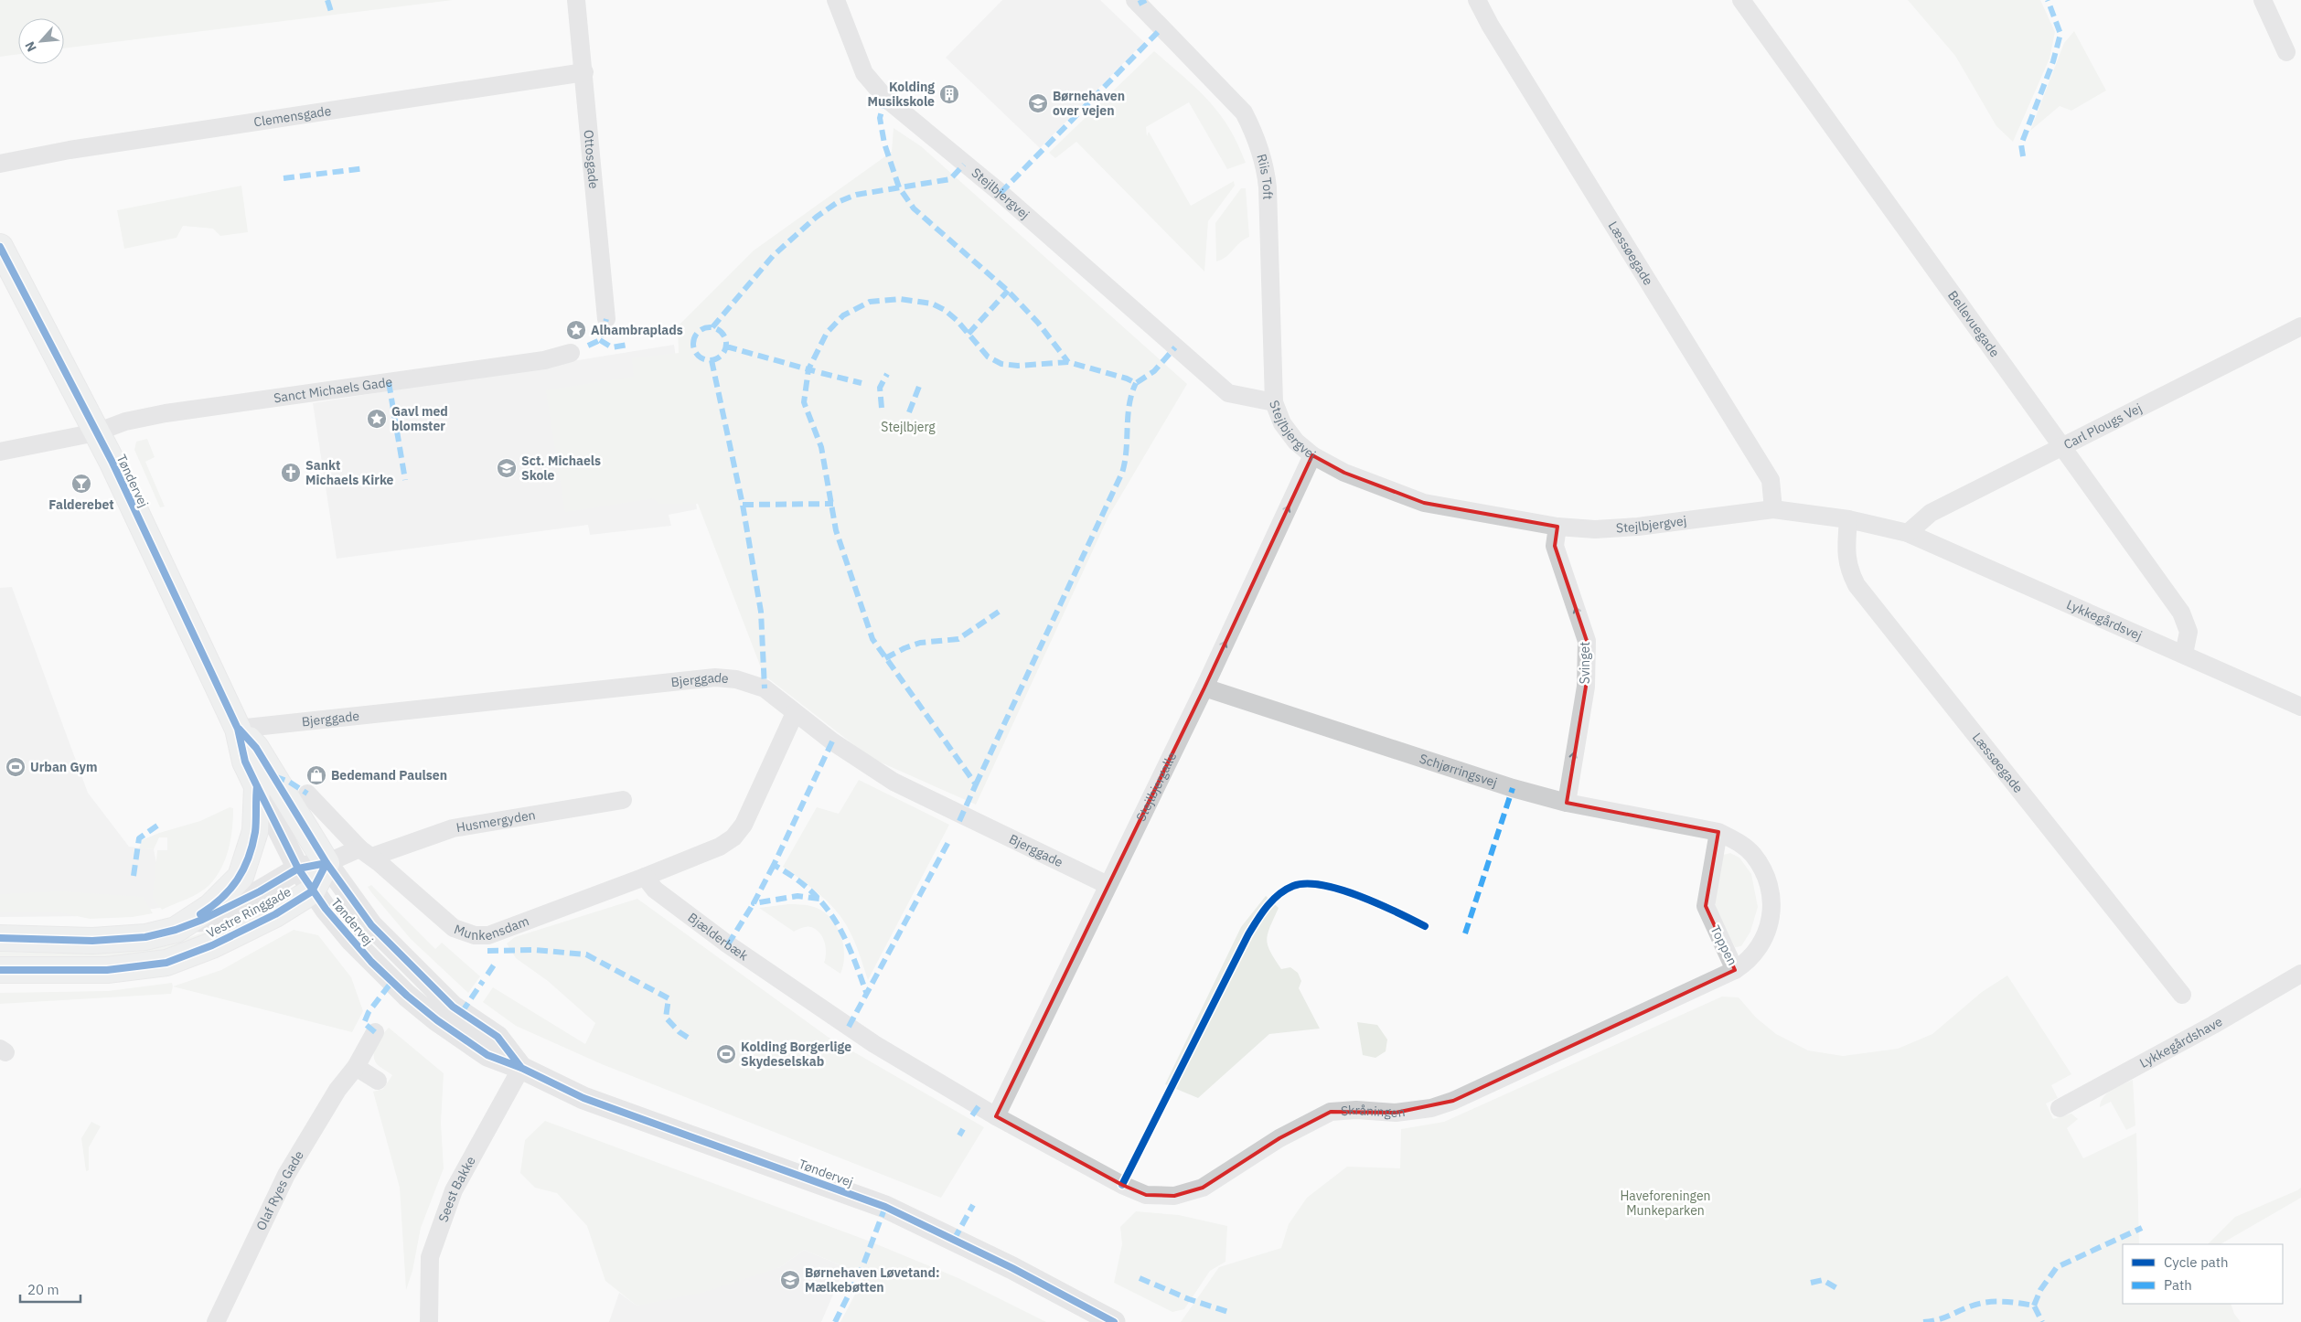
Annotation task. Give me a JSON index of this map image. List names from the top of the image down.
{
  "streets": {
    "main road": ["Tøndervej", "Vestre Ringgade"],
    "street": [
      "Clemensgade",
      "Ottosgade",
      "Riis Toft",
      "Stejlbjergvej",
      "Læssøegade",
      "Bellevuegade",
      "Sanct Michaels Gade",
      "Carl Plougs Vej",
      "Lykkegårdsvej",
      "Svinget",
      "Bjerggade",
      "Schjørringsvej",
      "Stejlbjergalle",
      "Husmergyden",
      "Munkensdam",
      "Bjælderbæk",
      "Toppen",
      "Lykkegårdshave",
      "Skråningen",
      "Seest Bakke",
      "Olaf Ryes Gade"
    ]
  },
  "crossings": [
    ["Clemensgade", "Ottosgade"],
    ["Riis Toft", "Stejlbjergvej"],
    ["Stejlbjergvej", "Læssøegade"],
    ["Stejlbjergvej", "Carl Plougs Vej"],
    ["Stejlbjergvej", "Lykkegårdsvej"],
    ["Stejlbjergvej", "Svinget"],
    ["Stejlbjergvej", "Stejlbjergalle"],
    ["Bellevuegade", "Carl Plougs Vej"],
    ["Bellevuegade", "Lykkegårdsvej"],
    ["Sanct Michaels Gade", "Tøndervej"],
    ["Carl Plougs Vej", "Lykkegårdsvej"],
    ["Tøndervej", "Bjerggade"],
    ["Tøndervej", "Vestre Ringgade"],
    ["Tøndervej", "Seest Bakke"],
    ["Svinget", "Schjørringsvej"],
    ["Bjerggade", "Stejlbjergalle"],
    ["Schjørringsvej", "Stejlbjergalle"],
    ["Schjørringsvej", "Toppen"],
    ["Stejlbjergalle", "Bjælderbæk"],
    ["Stejlbjergalle", "Skråningen"],
    ["Husmergyden", "Munkensdam"],
    ["Munkensdam", "Bjælderbæk"],
    ["Bjælderbæk", "Skråningen"],
    ["Toppen", "Skråningen"]
  ],
  "one_way": ["Svinget"],
  "parks": ["Stejlbjerg", "Haveforeningen Munkeparken"],
  "places": {
    "building": ["Kolding Musikskole"],
    "school or university": ["Børnehaven over vejen", "Sct. Michaels Skole", "Børnehaven Løvetand: Mælkebøtten"],
    "place": ["Alhambraplads", "Gavl med blomster"],
    "church": ["Sankt Michaels Kirke"],
    "bar": ["Falderebet"],
    "sports": ["Urban Gym", "Kolding Borgerlige Skydeselskab"],
    "shop": ["Bedemand Paulsen"]
  },
  "legend": ["Cycle path", "Path"],
  "scale_bar": "20 m",
  "north": "bottom left"
}
